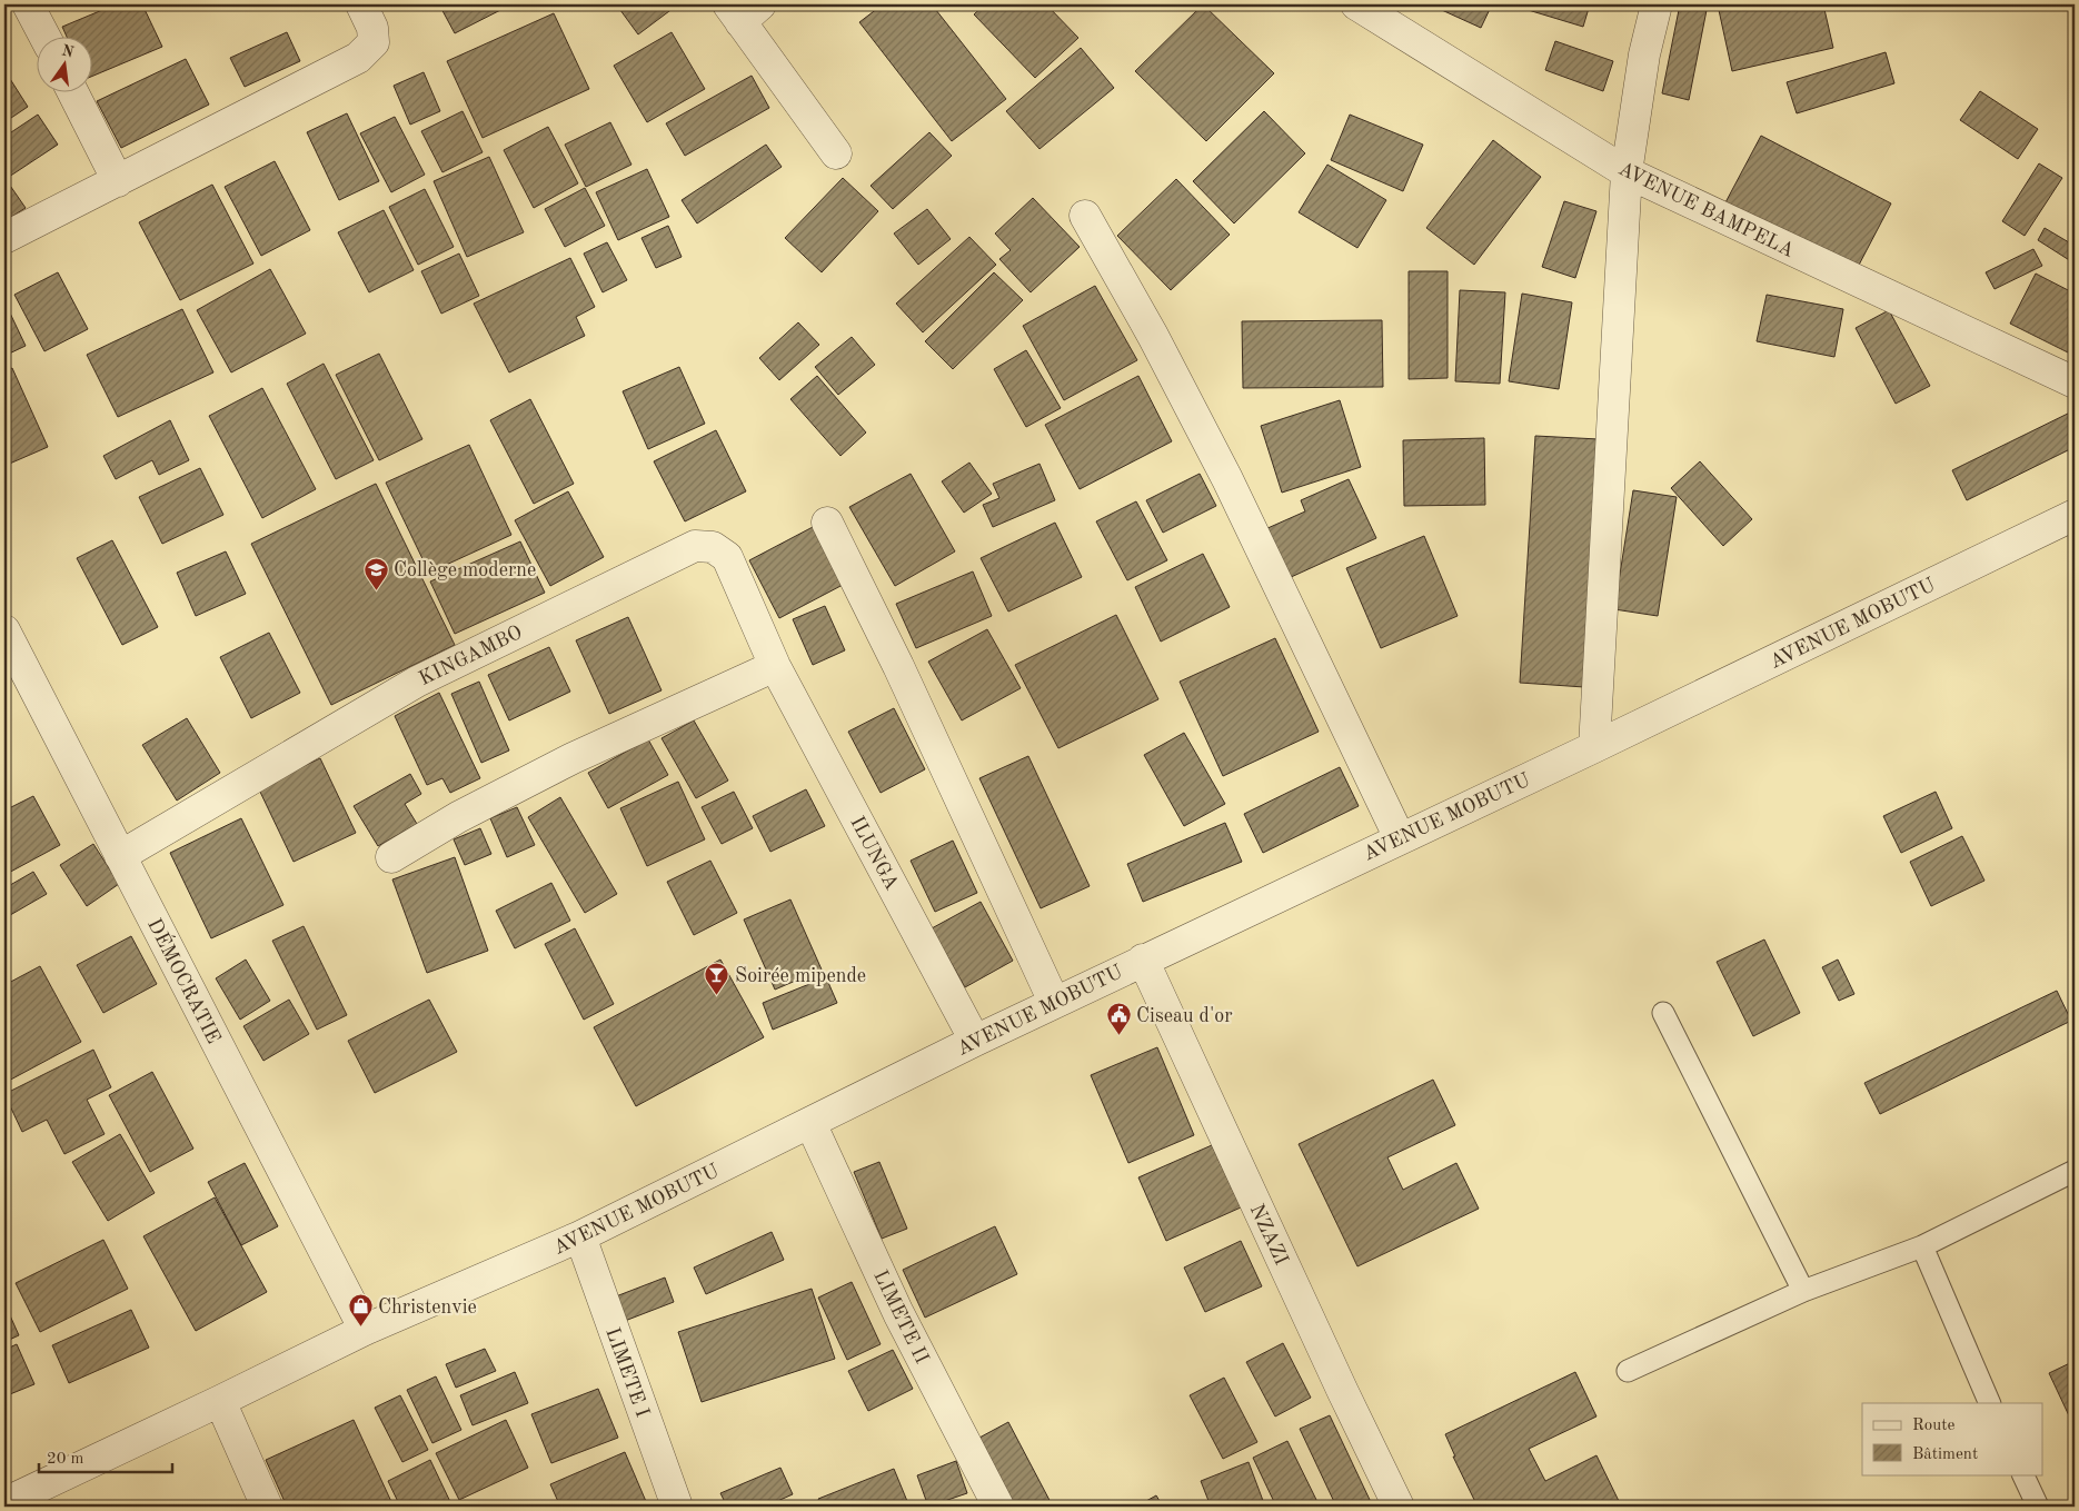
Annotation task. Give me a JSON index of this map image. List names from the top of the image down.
{
  "streets": {
    "street": [
      "AVENUE BAMPELA",
      "AVENUE MOBUTU",
      "KINGAMBO",
      "ILUNGA",
      "DÉMOCRATIE",
      "NZAZI",
      "LIMETE II",
      "LIMETE I"
    ]
  },
  "crossings": [
    ["AVENUE MOBUTU", "ILUNGA"],
    ["AVENUE MOBUTU", "DÉMOCRATIE"],
    ["AVENUE MOBUTU", "NZAZI"],
    ["AVENUE MOBUTU", "LIMETE II"],
    ["AVENUE MOBUTU", "LIMETE I"],
    ["KINGAMBO", "ILUNGA"],
    ["KINGAMBO", "DÉMOCRATIE"]
  ],
  "places": {
    "school or university": ["Collège moderne"],
    "bar": ["Soirée mipende"],
    "public building": ["Ciseau d'or"],
    "shop": ["Christenvie"]
  },
  "legend": ["Route", "Bâtiment"],
  "scale_bar": "20 m",
  "north": "top"
}
